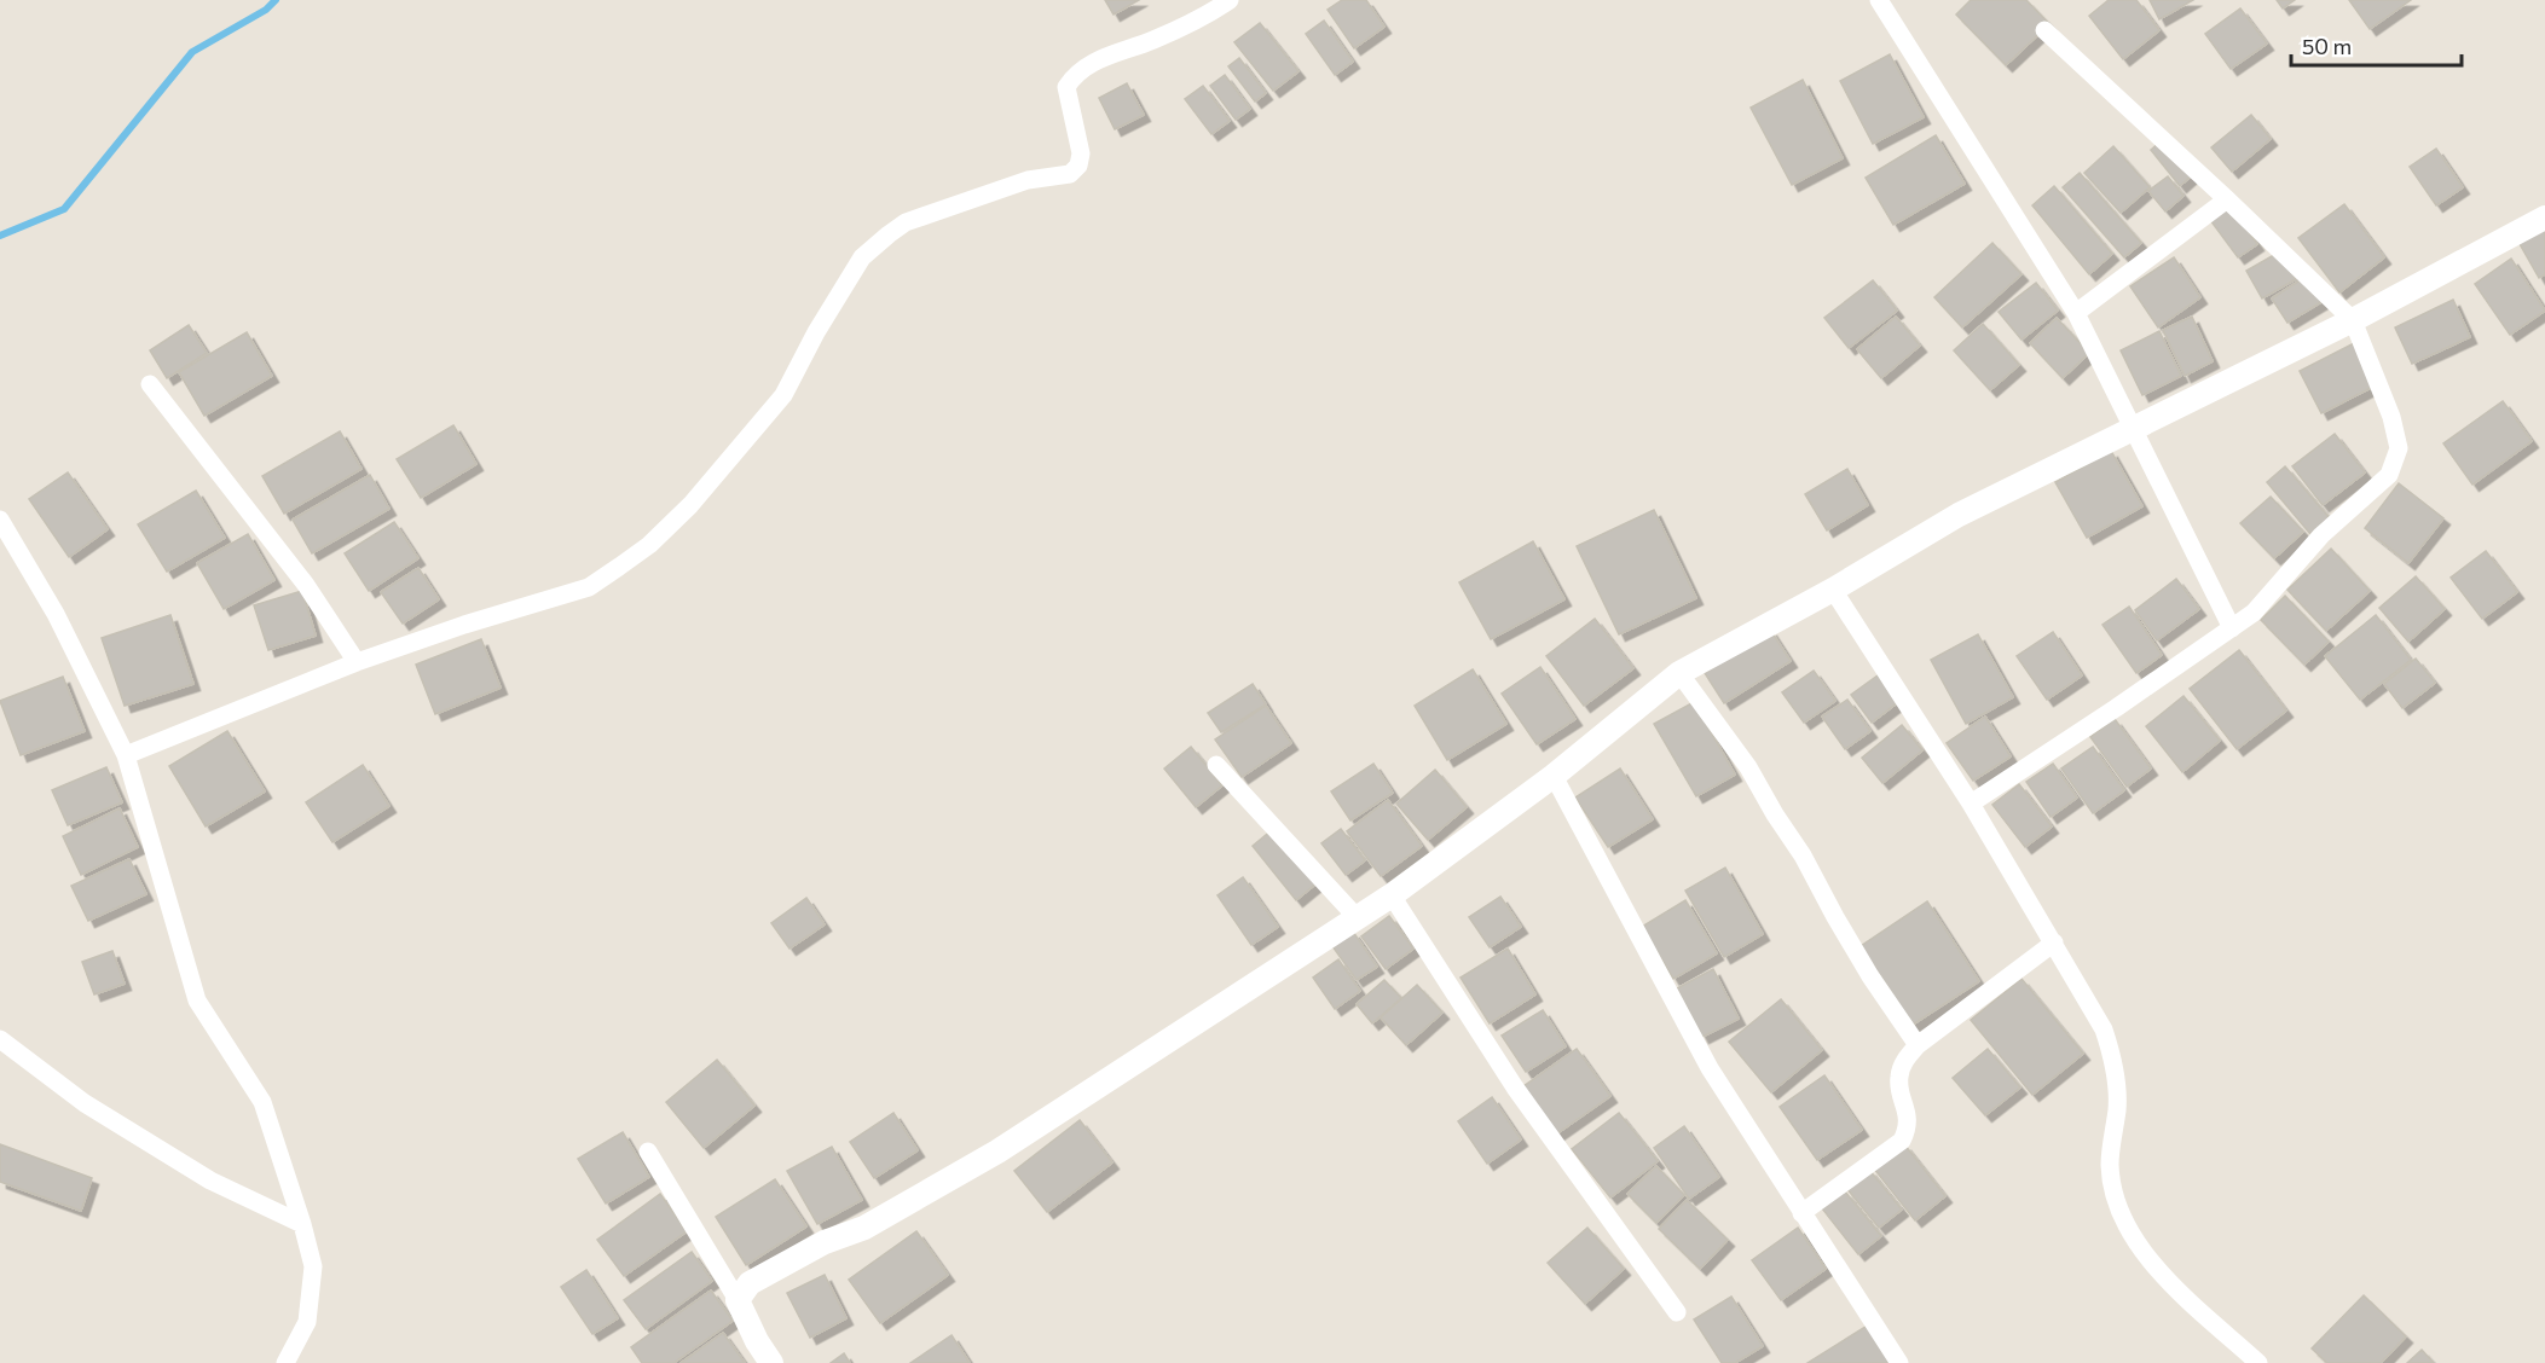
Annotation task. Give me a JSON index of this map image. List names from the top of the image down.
{
  "scale_bar": "50 m"
}
